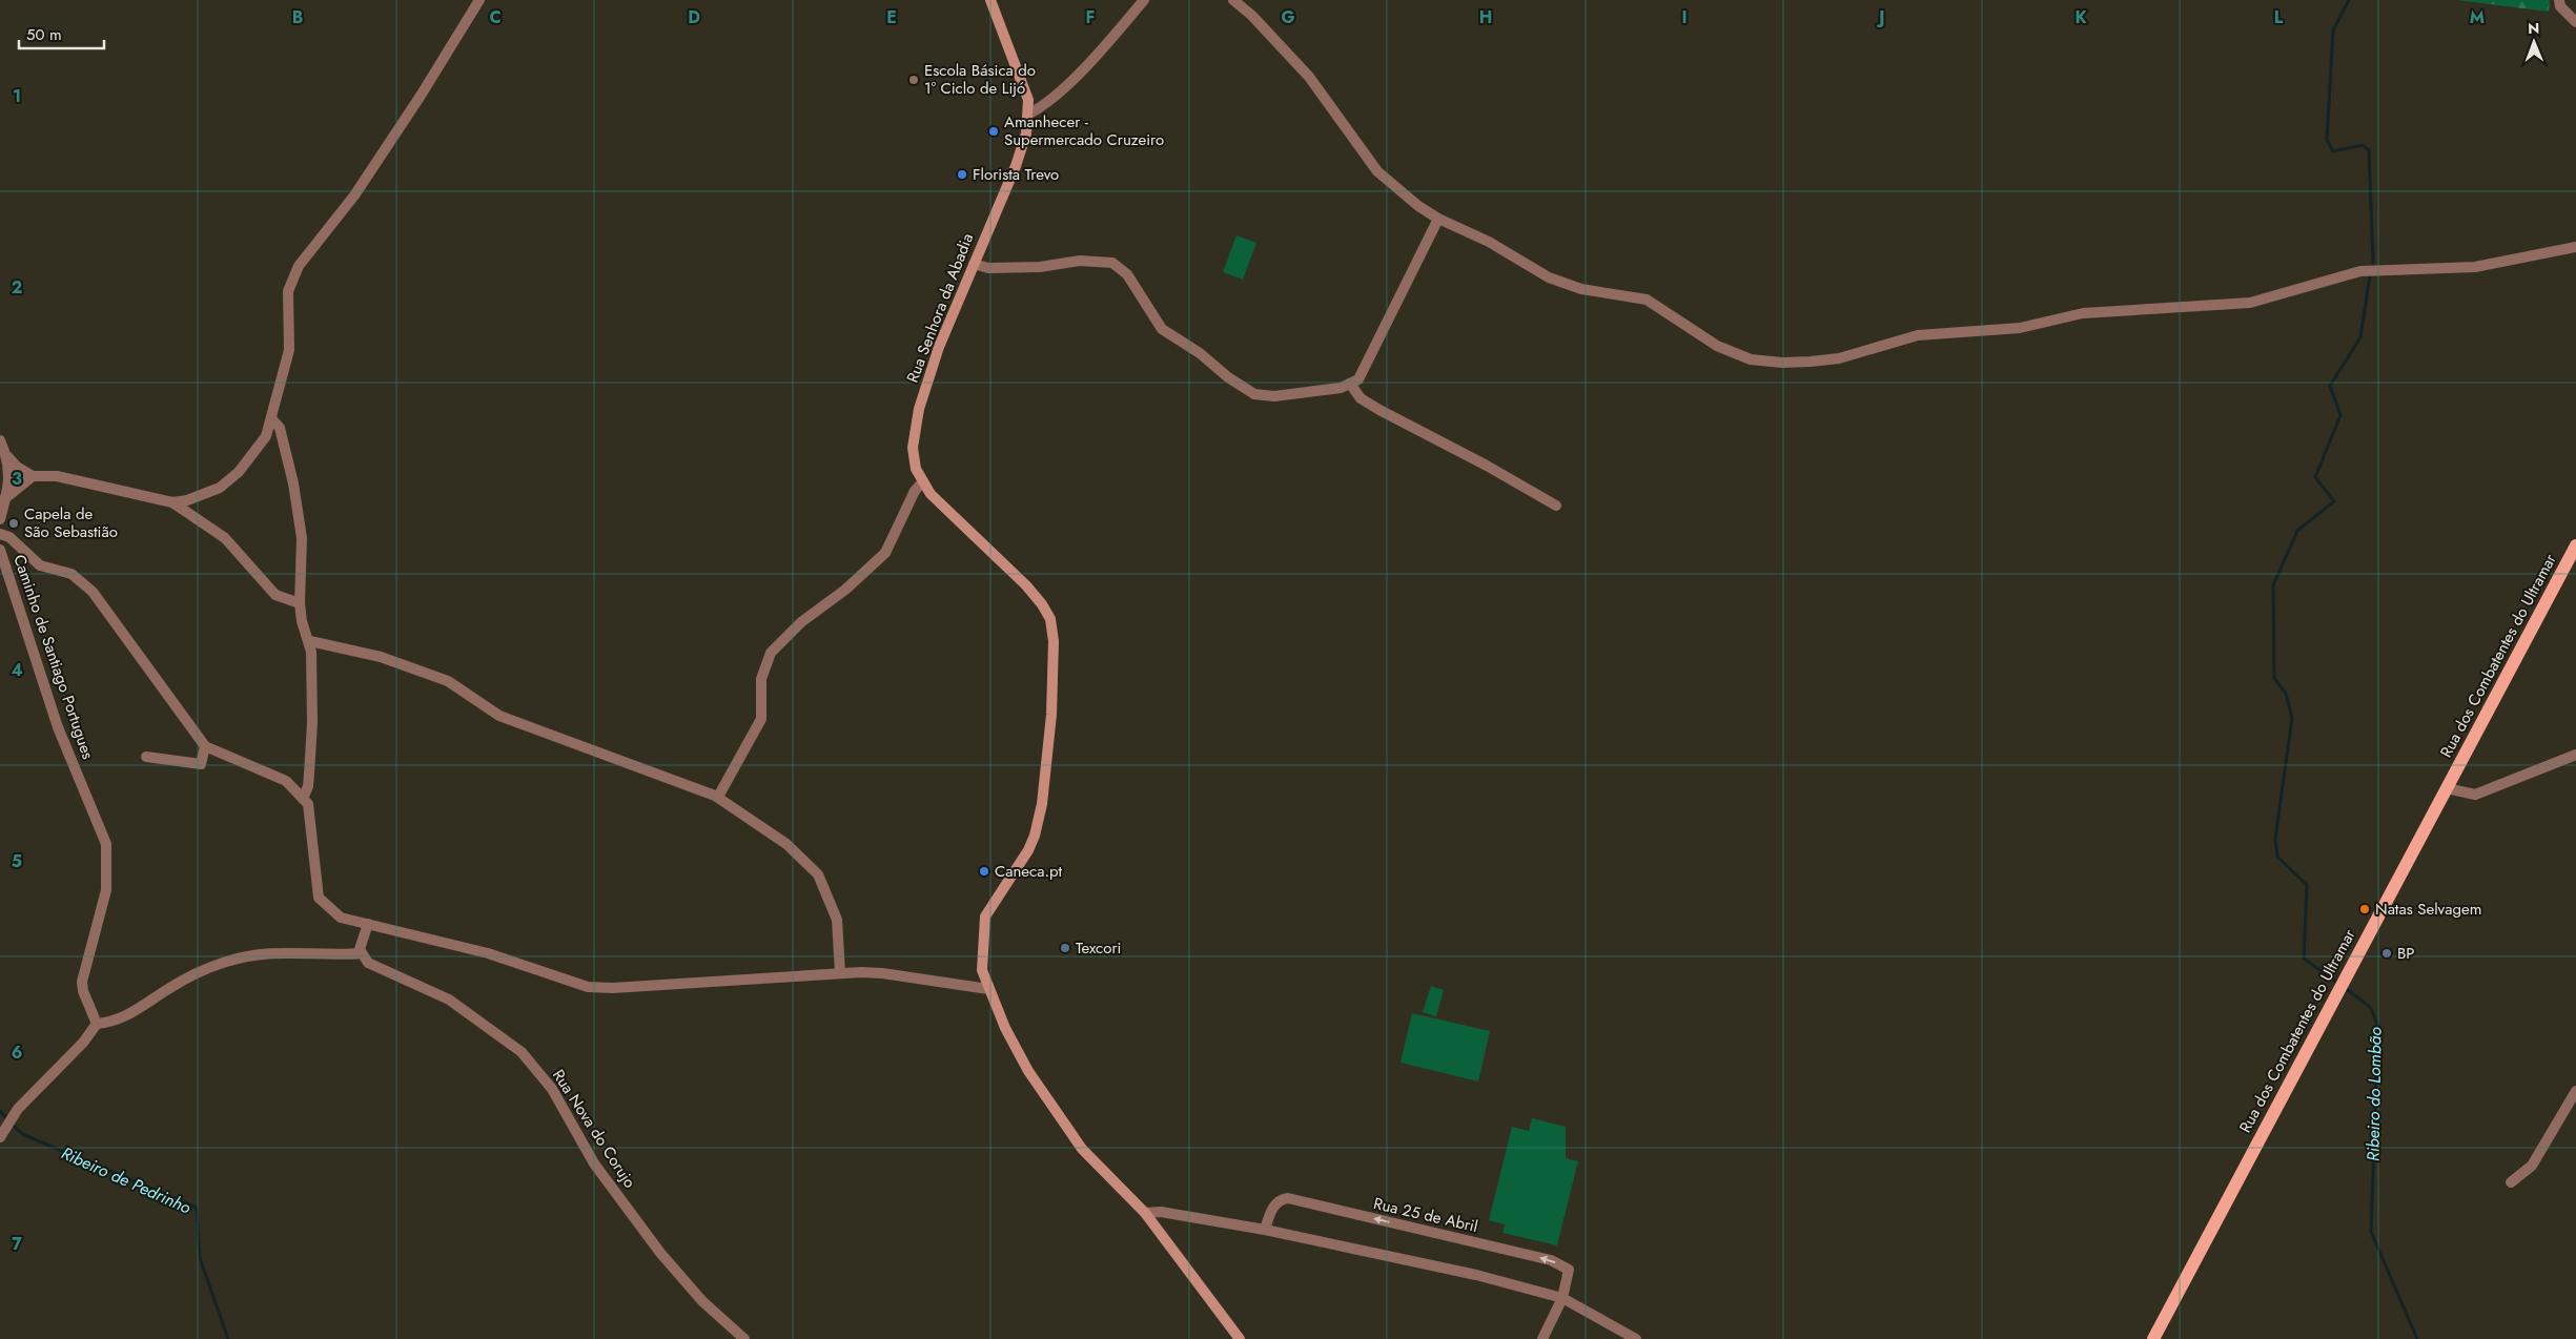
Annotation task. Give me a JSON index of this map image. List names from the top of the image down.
{
  "streets": {
    "main road": ["Rua Senhora da Abadia", "Rua dos Combatentes do Ultramar"],
    "street": ["Caminho de Santiago Portugues", "Rua Nova do Corujo", "Rua 25 de Abril"]
  },
  "water": ["Ribeiro do Lombão", "Ribeiro de Pedrinho"],
  "places": [
    "Escola Básica do 1º Ciclo de Lijó",
    "Amanhecer - Supermercado Cruzeiro",
    "Florista Trevo",
    "Capela de São Sebastião",
    "Caneca.pt",
    "Natas Selvagem",
    "Texcori",
    "BP"
  ],
  "scale_bar": "50 m",
  "north": "top",
  "grid": {
    "columns": [
      "B",
      "C",
      "D",
      "E",
      "F",
      "G",
      "H",
      "I",
      "J",
      "K",
      "L",
      "M"
    ],
    "rows": [
      "1",
      "2",
      "3",
      "4",
      "5",
      "6",
      "7"
    ]
  }
}
